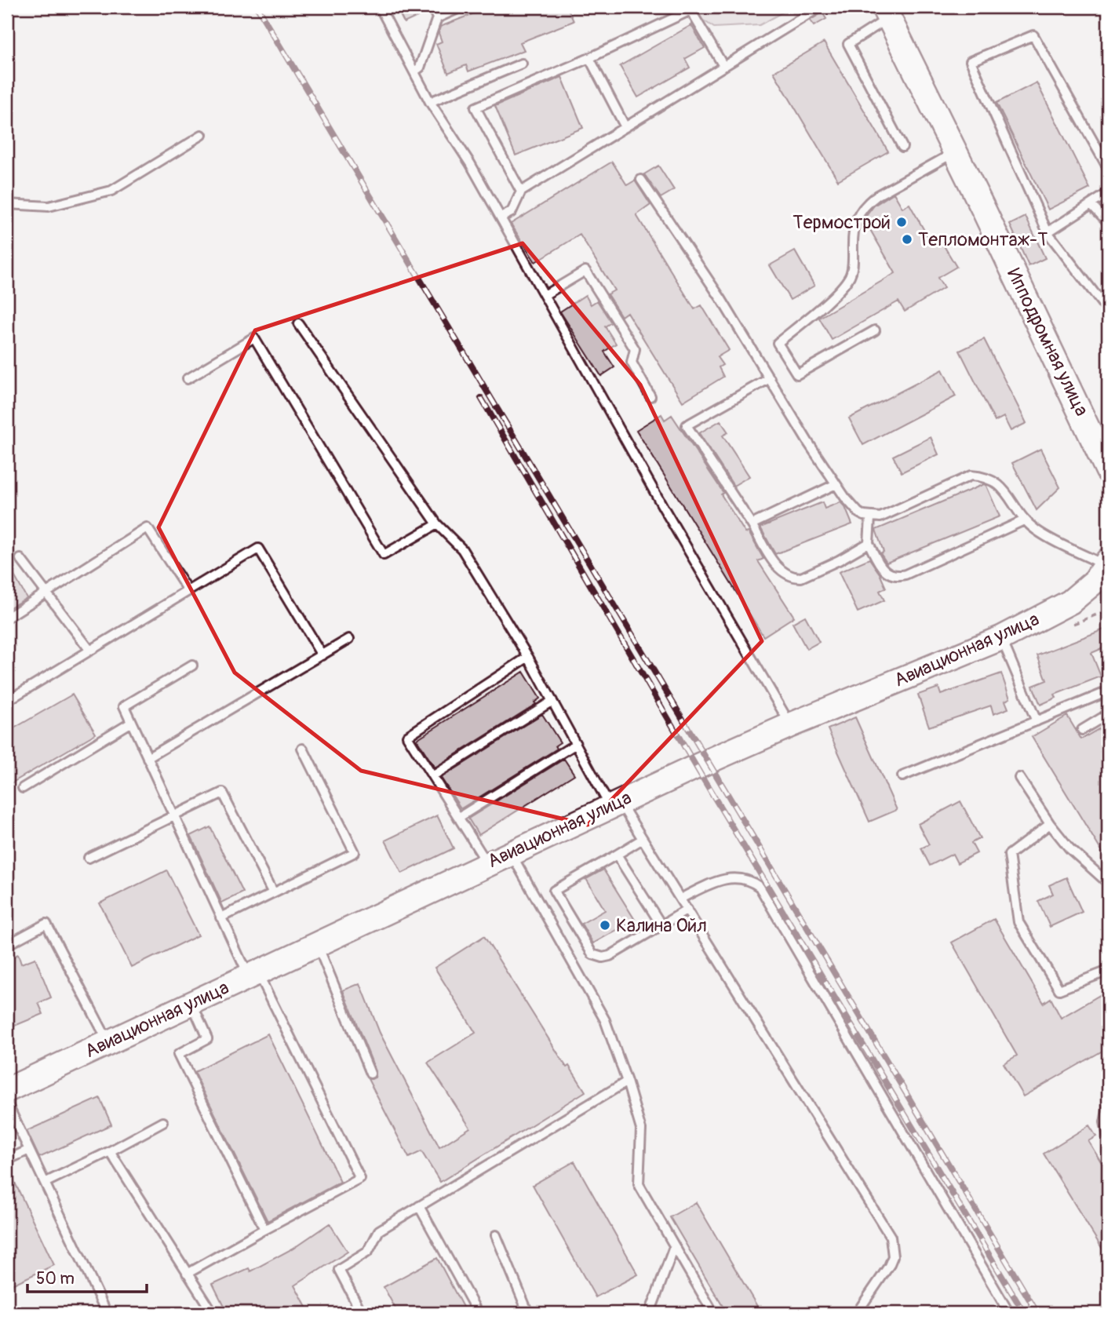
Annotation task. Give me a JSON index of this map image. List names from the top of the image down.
{
  "streets": {
    "main road": ["Ипподромная улица", "Авиационная улица"]
  },
  "places": ["Термострой", "Тепломонтаж-Т", "Калина Ойл"],
  "scale_bar": "50 m"
}
